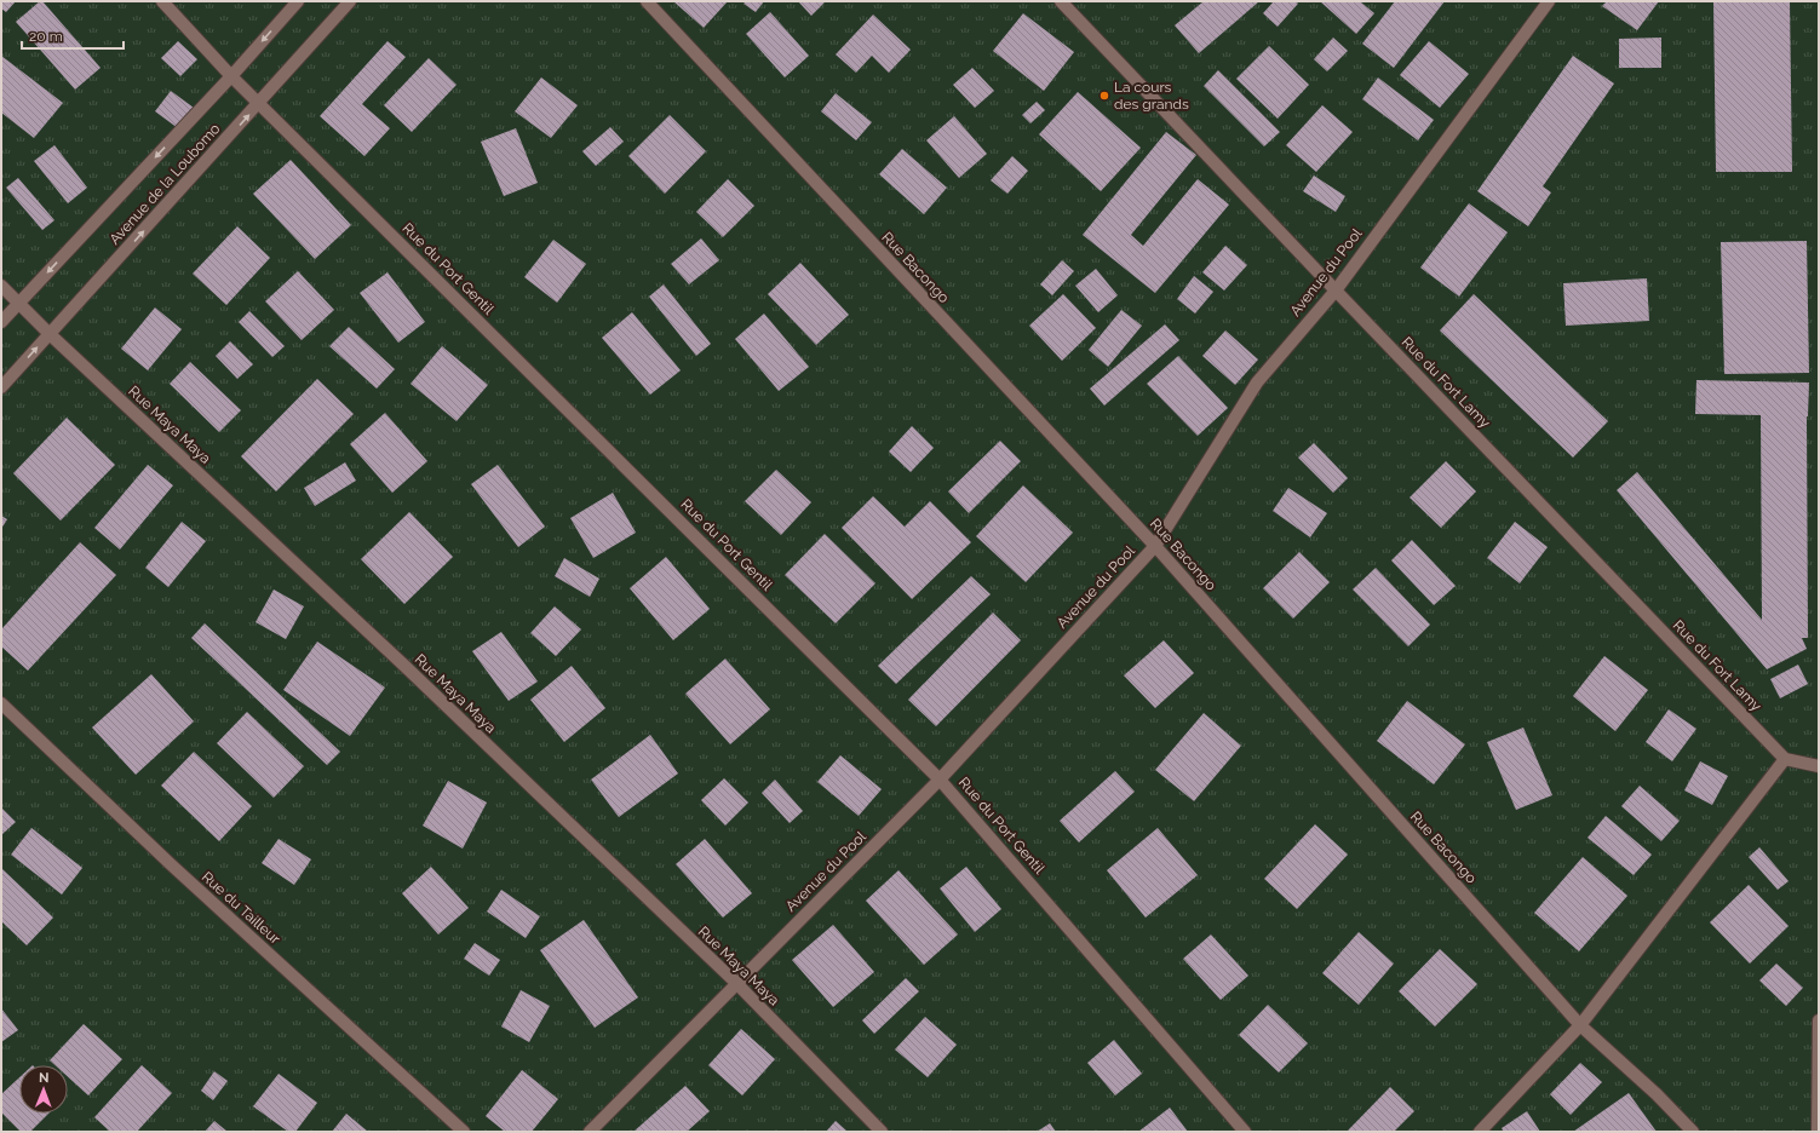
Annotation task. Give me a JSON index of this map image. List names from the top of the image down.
{
  "streets": {
    "street": [
      "Avenue de la Loubomo",
      "Rue Bacongo",
      "Rue du Port Gentil",
      "Avenue du Pool",
      "Rue du Fort Lamy",
      "Rue Maya Maya",
      "Rue du Tailleur"
    ]
  },
  "crossings": [
    ["Avenue de la Loubomo", "Rue du Port Gentil"],
    ["Avenue de la Loubomo", "Rue Maya Maya"],
    ["Rue Bacongo", "Avenue du Pool"],
    ["Rue du Port Gentil", "Avenue du Pool"],
    ["Avenue du Pool", "Rue du Fort Lamy"],
    ["Avenue du Pool", "Rue Maya Maya"]
  ],
  "places": ["La cours des grands"],
  "scale_bar": "20 m",
  "north": "top"
}
